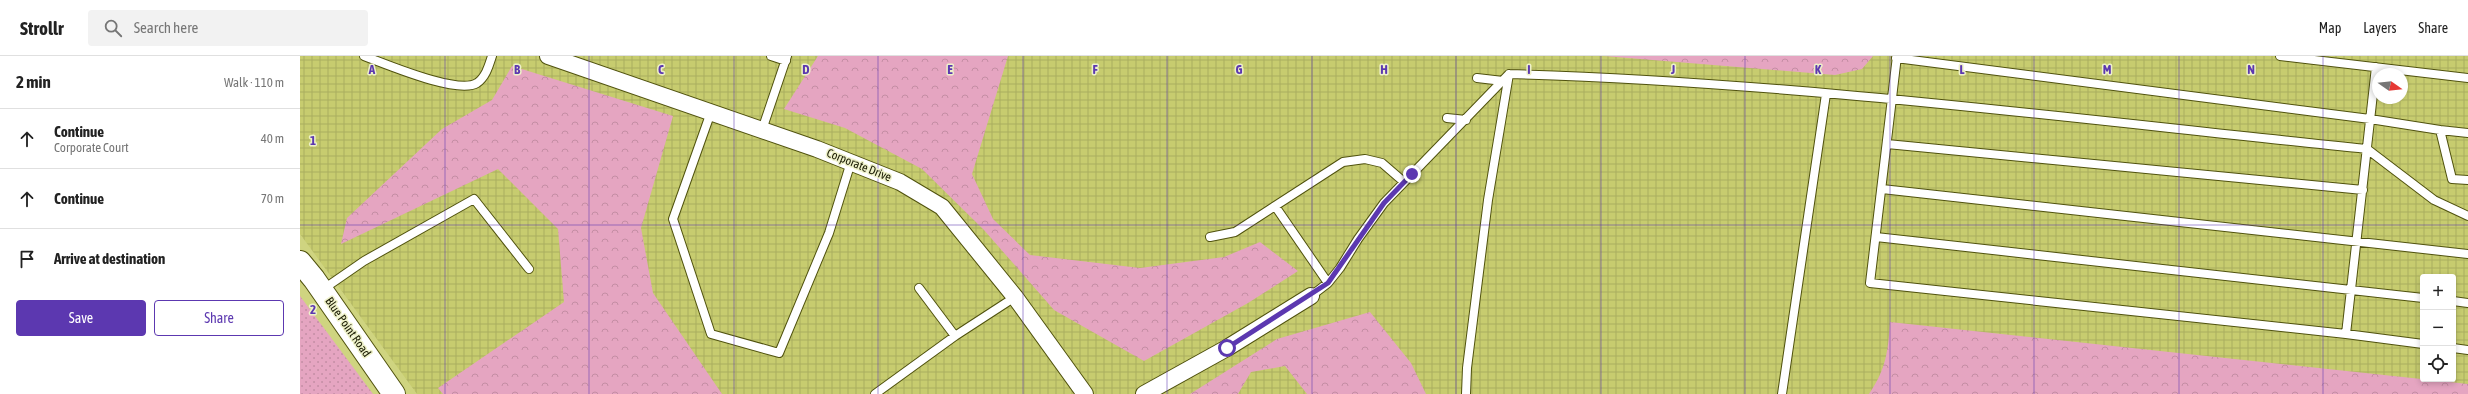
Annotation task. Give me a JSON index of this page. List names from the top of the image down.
{
  "streets": {
    "street": ["Corporate Drive", "Blue Point Road"]
  },
  "north": "right",
  "page": {
    "header": "Strollr",
    "search": "Search here",
    "nav": ["Map", "Layers", "Share"],
    "heading": ["2 min", "Walk · 110 m"],
    "list": [
      ["Continue", "Corporate Court", "40 m"],
      ["Continue", "70 m"],
      "Arrive at destination"
    ],
    "map_buttons": ["+", "−"],
    "buttons": ["Save", "Share"]
  },
  "grid": {
    "columns": [
      "A",
      "B",
      "C",
      "D",
      "E",
      "F",
      "G",
      "H",
      "I",
      "J",
      "K",
      "L",
      "M",
      "N"
    ],
    "rows": ["1", "2"]
  }
}
